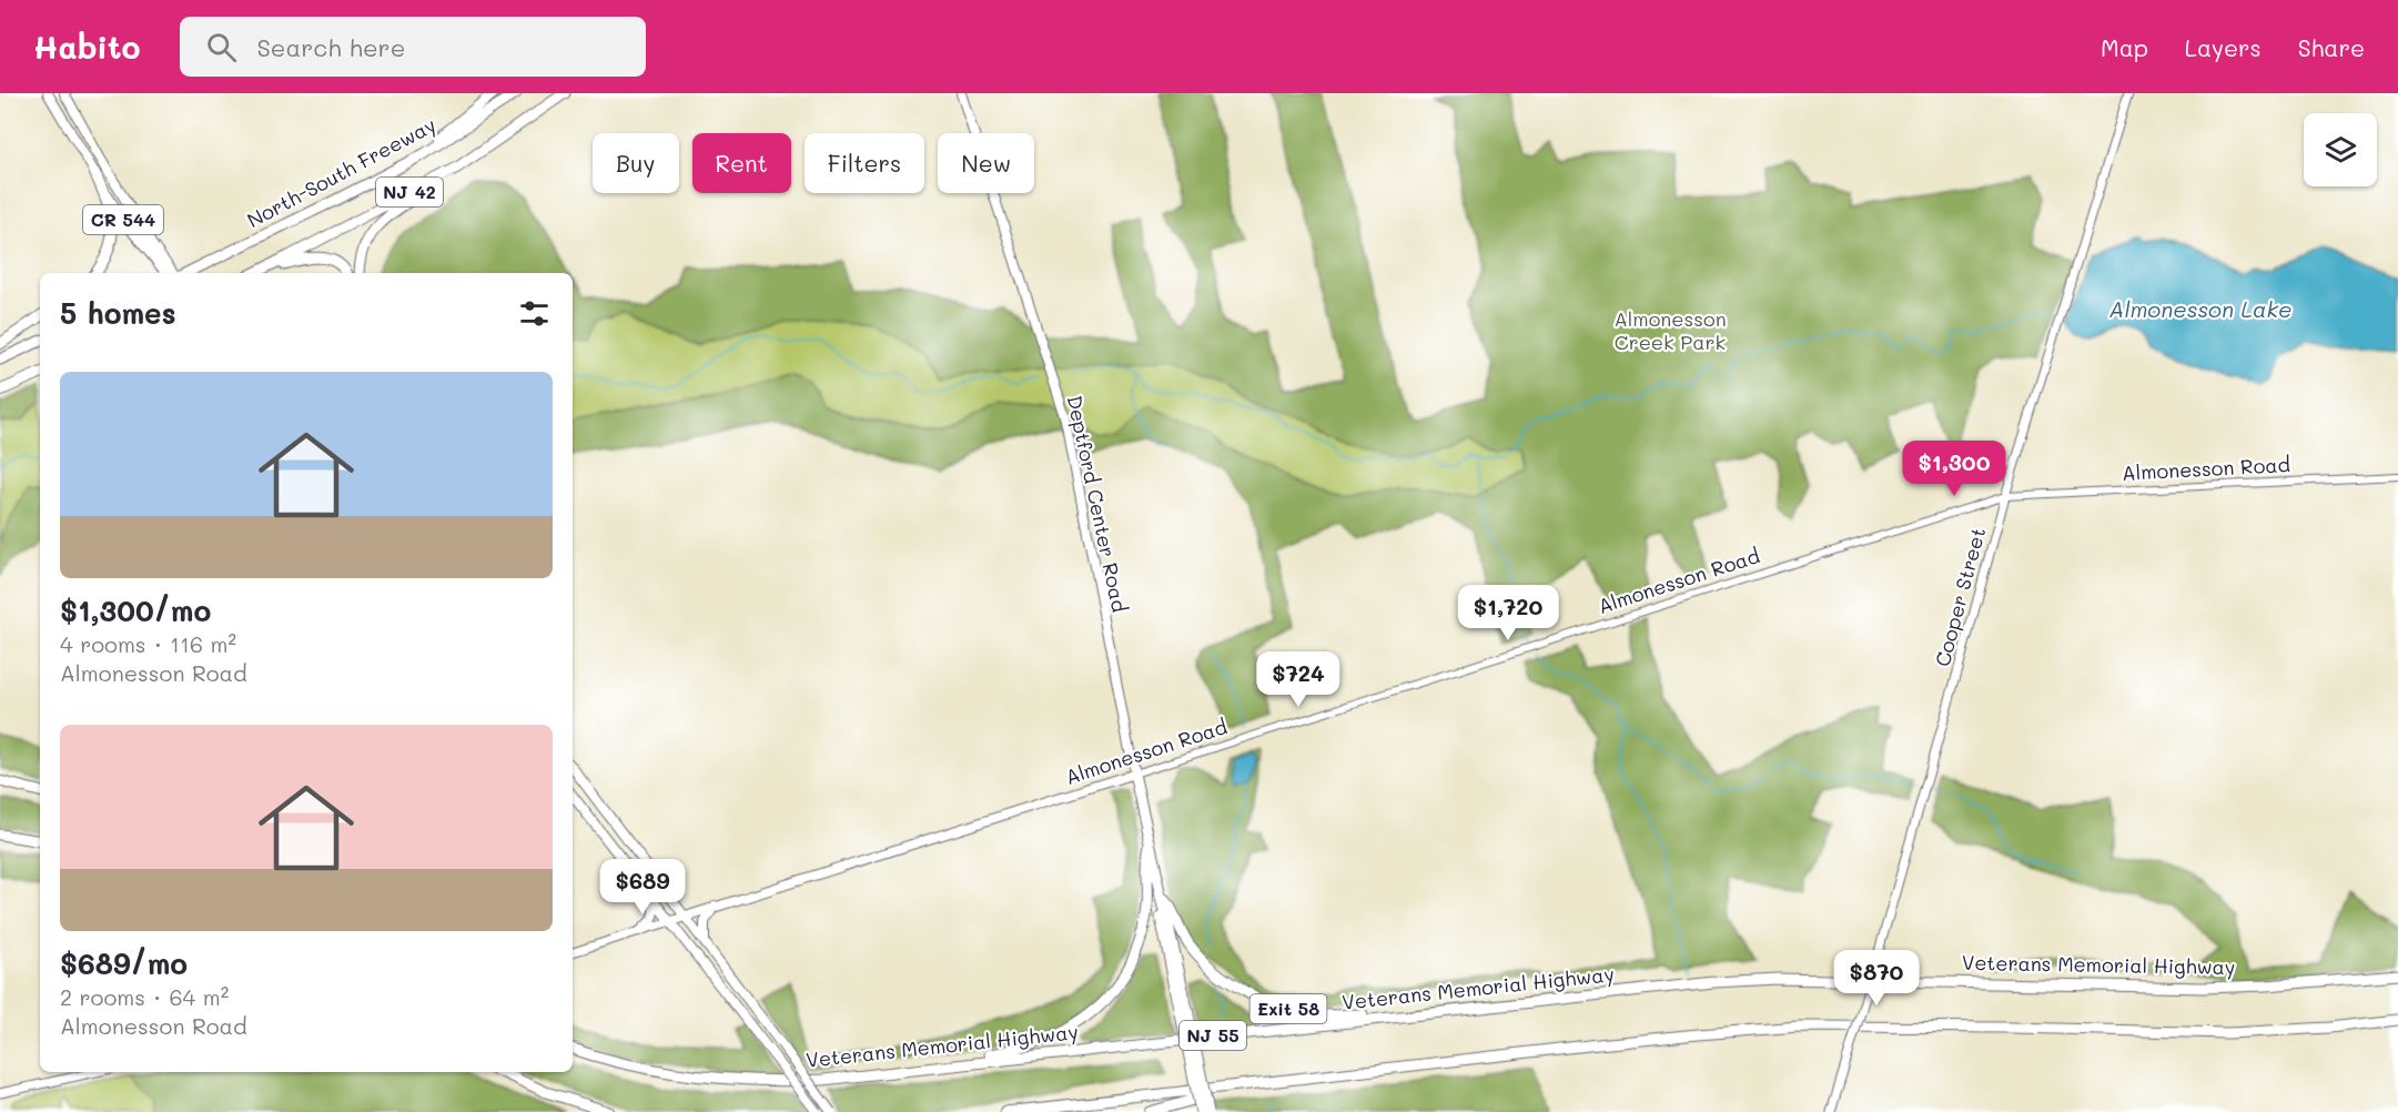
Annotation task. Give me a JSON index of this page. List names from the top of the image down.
{
  "streets": {
    "highway": [
      "North-South Freeway",
      "NJ 42",
      "Veterans Memorial Highway",
      "Exit 58",
      "NJ 55"
    ],
    "main road": [
      "CR 544",
      "Almonesson Road",
      "Deptford Center Road",
      "Cooper Street"
    ]
  },
  "crossings": [
    ["Almonesson Road", "Deptford Center Road"],
    ["Almonesson Road", "Cooper Street"],
    ["Veterans Memorial Highway", "Exit 58"]
  ],
  "water": ["Almonesson Lake"],
  "parks": ["Almonesson Creek Park"],
  "page": {
    "header": "Habito",
    "search": "Search here",
    "nav": ["Map", "Layers", "Share"],
    "chip": [
      "Buy",
      "Rent",
      "Filters",
      "New"
    ],
    "heading": "5 homes",
    "list": [
      {
        "name": "$1,300/mo",
        "note": "4 rooms · 116 m² · Almonesson Road"
      },
      {
        "name": "$689/mo",
        "note": "2 rooms · 64 m² · Almonesson Road"
      }
    ],
    "price": [
      "$1,300",
      "$1,720",
      "$724",
      "$689",
      "$870"
    ]
  }
}
